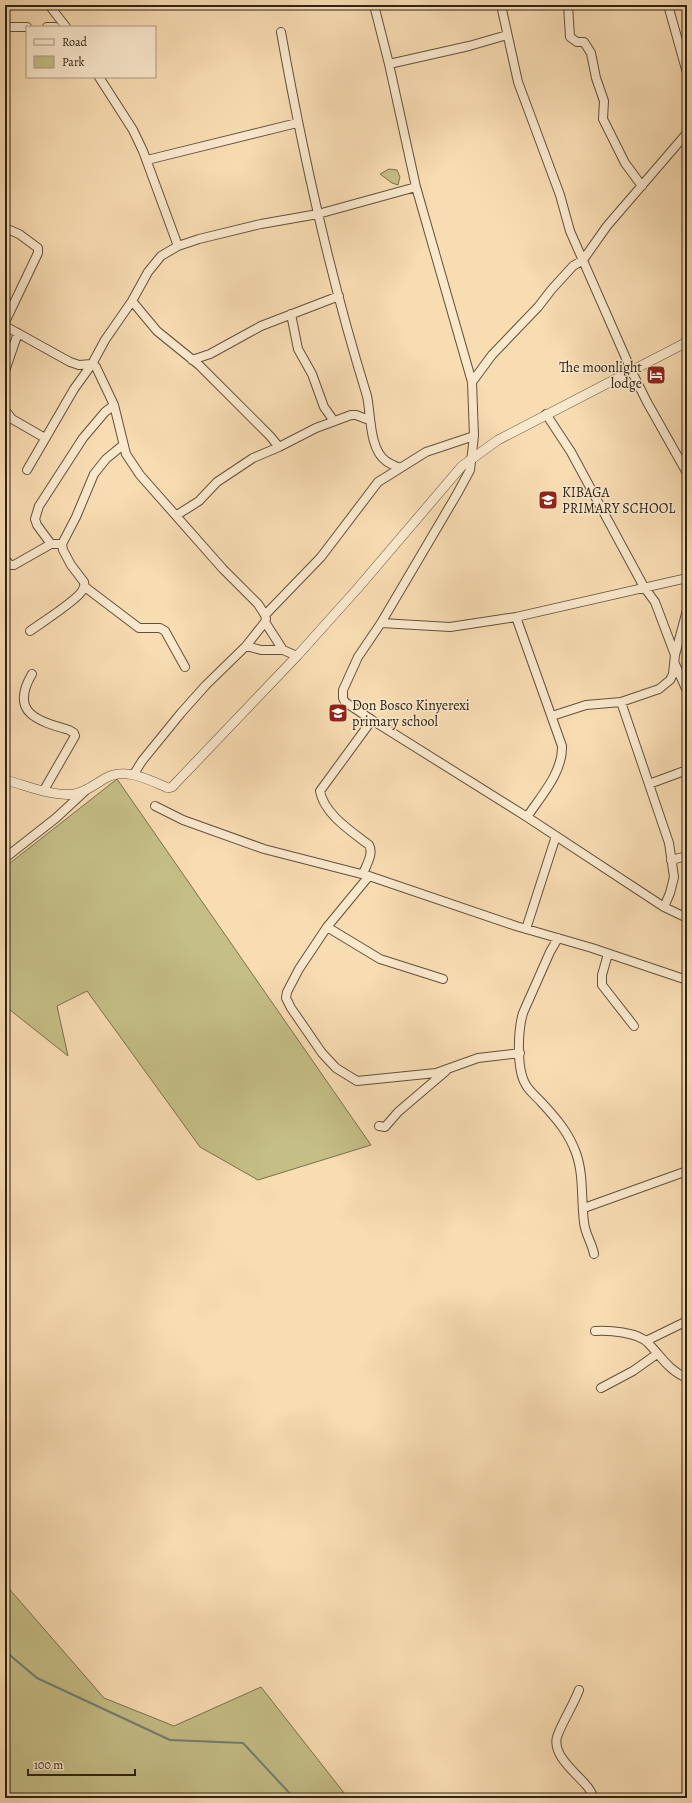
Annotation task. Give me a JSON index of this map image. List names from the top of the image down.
{
  "places": {
    "hotel": ["The moonlight lodge"],
    "school or university": ["KIBAGA PRIMARY SCHOOL", "Don Bosco Kinyerexi primary school"]
  },
  "legend": ["Road", "Park"],
  "scale_bar": "100 m"
}
